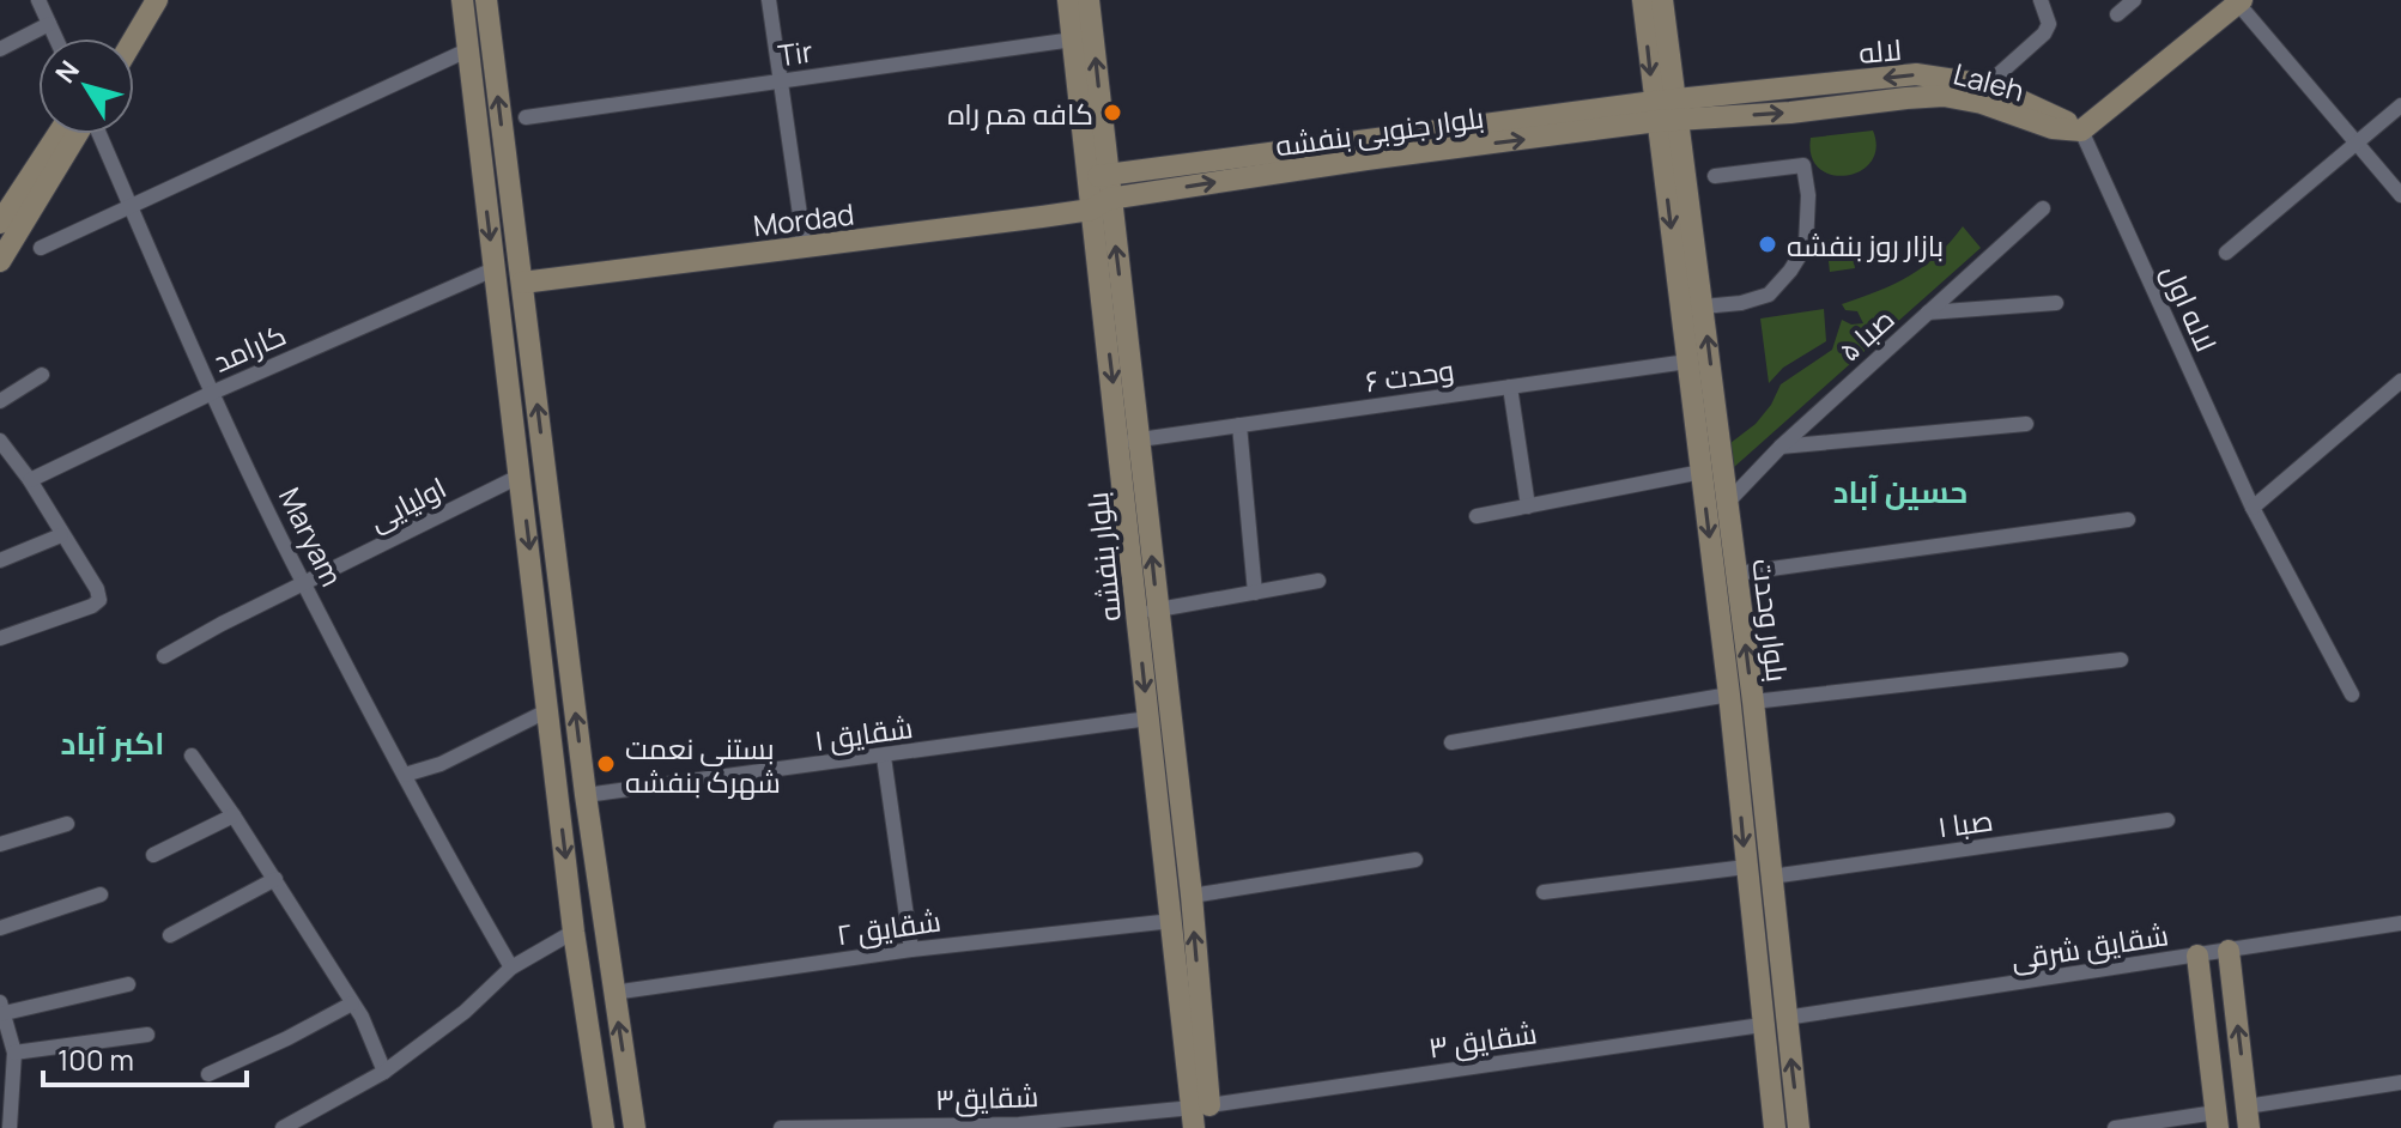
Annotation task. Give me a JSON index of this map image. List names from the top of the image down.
{
  "streets": {
    "street": [
      "لاله",
      "Tir",
      "Laleh",
      "بلوار جنوبی بنفشه",
      "Mordad",
      "لاله اول",
      "صبا ۵",
      "کارامد",
      "وحدت ۶",
      "اولیایی",
      "Maryam",
      "بلوار بنفشه",
      "بلوار وحدت",
      "شقایق ۱",
      "صبا ۱",
      "شقایق ۲",
      "شقایق شرقی",
      "شقایق ۳",
      "شقایق۳"
    ]
  },
  "crossings": [
    ["لاله", "Laleh"],
    ["لاله", "بلوار جنوبی بنفشه"],
    ["لاله", "لاله اول"],
    ["لاله", "بلوار وحدت"],
    ["Tir", "بلوار بنفشه"],
    ["Laleh", "بلوار جنوبی بنفشه"],
    ["Laleh", "لاله اول"],
    ["Laleh", "بلوار وحدت"],
    ["بلوار جنوبی بنفشه", "Mordad"],
    ["بلوار جنوبی بنفشه", "بلوار بنفشه"],
    ["بلوار جنوبی بنفشه", "بلوار وحدت"],
    ["Mordad", "بلوار بنفشه"],
    ["صبا ۵", "بلوار وحدت"],
    ["کارامد", "Maryam"],
    ["وحدت ۶", "بلوار بنفشه"],
    ["وحدت ۶", "بلوار وحدت"],
    ["اولیایی", "Maryam"],
    ["بلوار بنفشه", "شقایق ۱"],
    ["بلوار بنفشه", "شقایق ۲"],
    ["بلوار بنفشه", "شقایق ۳"],
    ["بلوار بنفشه", "شقایق۳"],
    ["بلوار وحدت", "صبا ۱"],
    ["بلوار وحدت", "شقایق شرقی"],
    ["بلوار وحدت", "شقایق ۳"],
    ["شقایق ۳", "شقایق۳"]
  ],
  "one_way": ["لاله", "Laleh"],
  "districts": ["حسین آباد", "اکبر آباد"],
  "places": ["کافه هم راه", "بازار روز بنفشه", "بستنی نعمت شهرک بنفشه"],
  "scale_bar": "100 m",
  "north": "top left"
}
